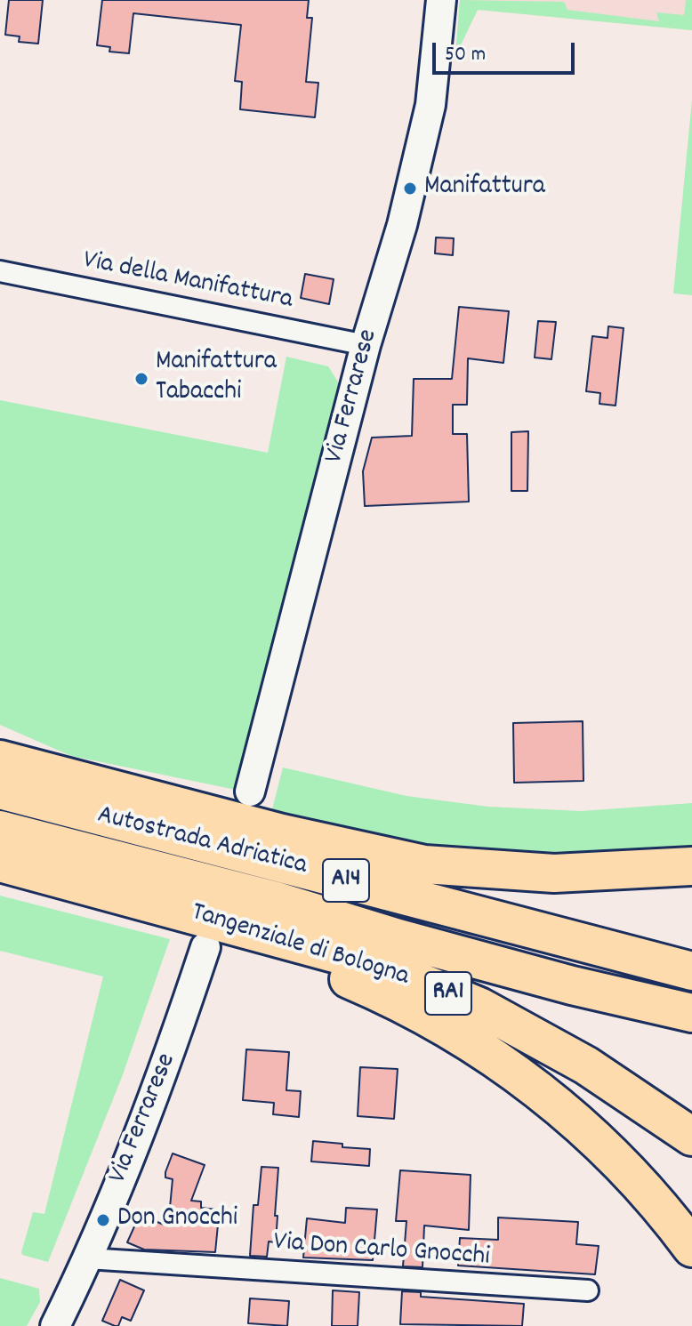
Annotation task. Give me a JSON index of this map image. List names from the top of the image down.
{
  "streets": {
    "highway": [
      "Autostrada Adriatica",
      "A14",
      "Tangenziale di Bologna",
      "RA1"
    ],
    "main road": ["Via Ferrarese"],
    "street": ["Via della Manifattura", "Via Don Carlo Gnocchi"]
  },
  "crossings": [
    ["Via della Manifattura", "Via Ferrarese"],
    ["Via Ferrarese", "Via Don Carlo Gnocchi"]
  ],
  "places": ["Manifattura", "Manifattura Tabacchi", "Don Gnocchi"],
  "scale_bar": "50 m"
}
